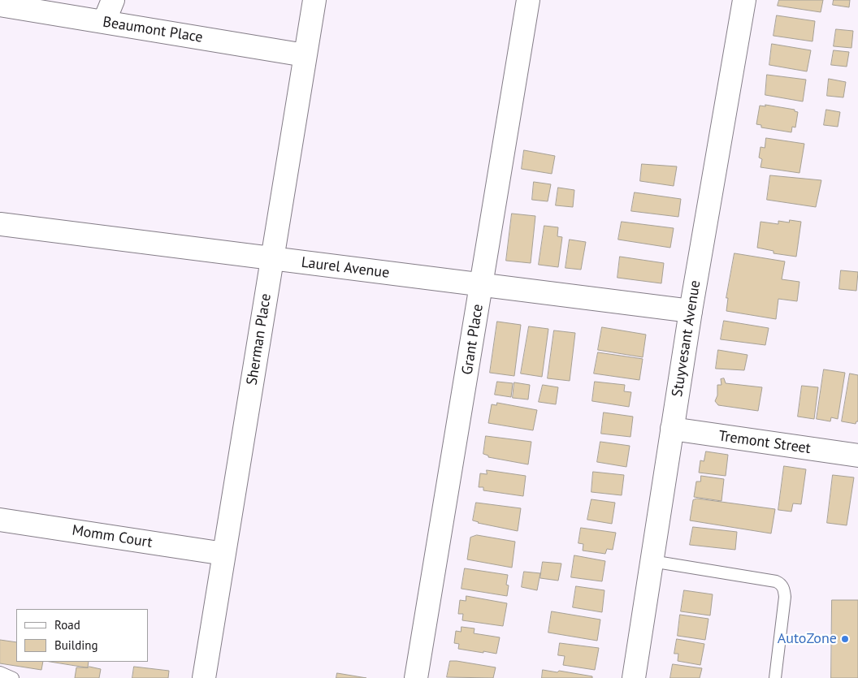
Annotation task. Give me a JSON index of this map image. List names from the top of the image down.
{
  "streets": {
    "street": [
      "Beaumont Place",
      "Laurel Avenue",
      "Stuyvesant Avenue",
      "Sherman Place",
      "Grant Place",
      "Tremont Street",
      "Momm Court"
    ]
  },
  "crossings": [
    ["Beaumont Place", "Sherman Place"],
    ["Laurel Avenue", "Stuyvesant Avenue"],
    ["Laurel Avenue", "Sherman Place"],
    ["Laurel Avenue", "Grant Place"],
    ["Stuyvesant Avenue", "Tremont Street"],
    ["Sherman Place", "Momm Court"]
  ],
  "places": ["AutoZone"],
  "legend": ["Road", "Building"]
}
